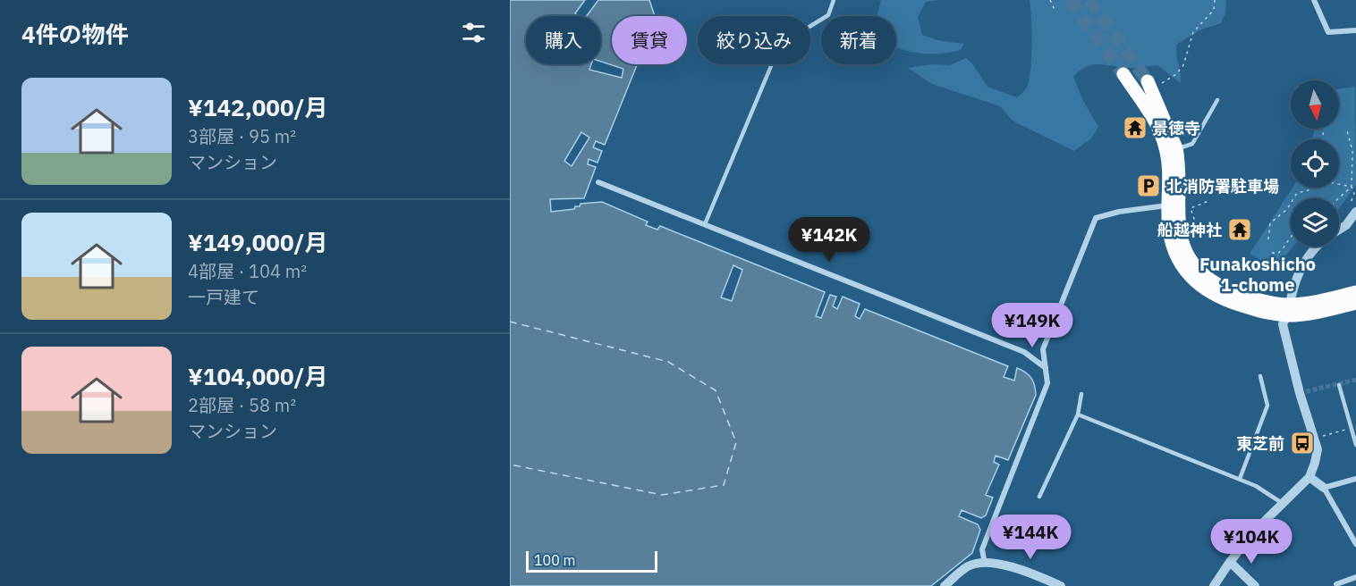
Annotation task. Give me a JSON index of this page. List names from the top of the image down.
{
  "districts": ["Funakoshicho 1-chome"],
  "places": {
    "temple": ["景徳寺", "船越神社"],
    "parking": ["北消防署駐車場"],
    "bus stop": ["東芝前"]
  },
  "scale_bar": "100 m",
  "north": "bottom",
  "page": {
    "heading": "4件の物件",
    "chip": [
      "購入",
      "賃貸",
      "絞り込み",
      "新着"
    ],
    "list": [
      {
        "name": "¥142,000/月",
        "note": "3部屋 · 95 m² · マンション"
      },
      {
        "name": "¥149,000/月",
        "note": "4部屋 · 104 m² · 一戸建て"
      },
      {
        "name": "¥104,000/月",
        "note": "2部屋 · 58 m² · マンション"
      }
    ],
    "price": [
      "¥142K",
      "¥149K",
      "¥144K",
      "¥104K"
    ],
    "scale": "100 m"
  }
}
